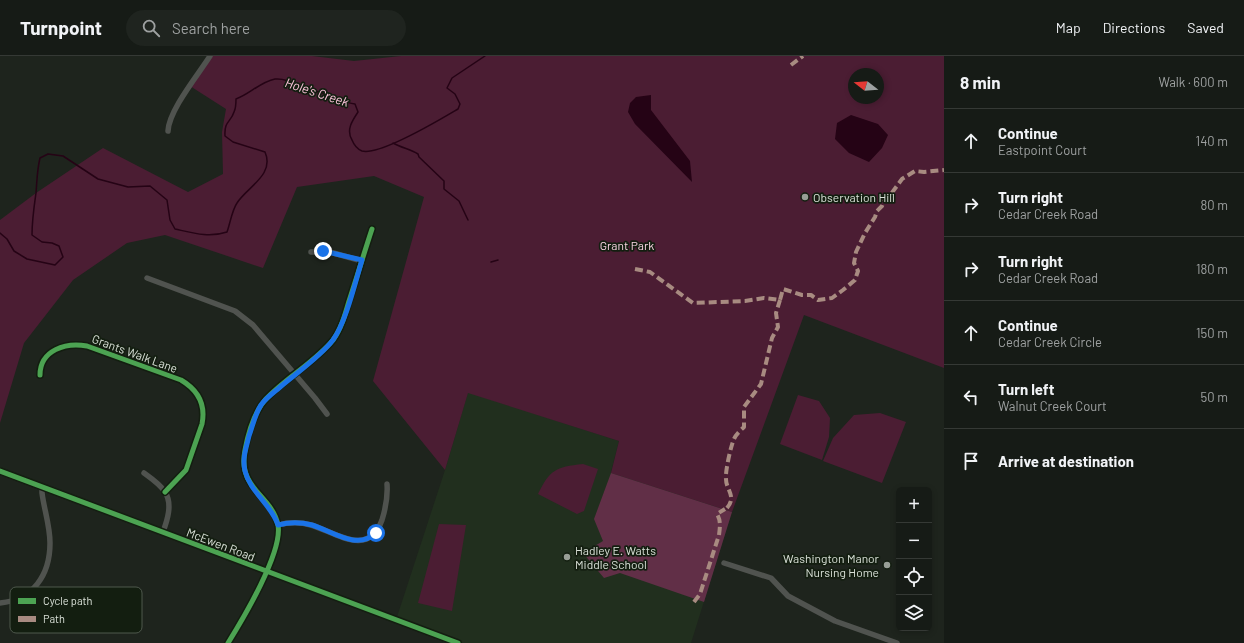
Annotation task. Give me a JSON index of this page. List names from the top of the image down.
{
  "streets": {
    "street": ["Grants Walk Lane", "McEwen Road"]
  },
  "water": ["Hole's Creek"],
  "parks": ["Grant Park"],
  "places": ["Observation Hill", "Hadley E. Watts Middle School", "Washington Manor Nursing Home"],
  "legend": ["Cycle path", "Path"],
  "north": "left",
  "page": {
    "header": "Turnpoint",
    "search": "Search here",
    "nav": ["Map", "Directions", "Saved"],
    "heading": ["8 min", "Walk · 600 m"],
    "list": [
      ["Continue", "Eastpoint Court", "140 m"],
      ["Turn right", "Cedar Creek Road", "80 m"],
      ["Turn right", "Cedar Creek Road", "180 m"],
      ["Continue", "Cedar Creek Circle", "150 m"],
      ["Turn left", "Walnut Creek Court", "50 m"],
      "Arrive at destination"
    ],
    "map_buttons": ["+", "−"]
  }
}
